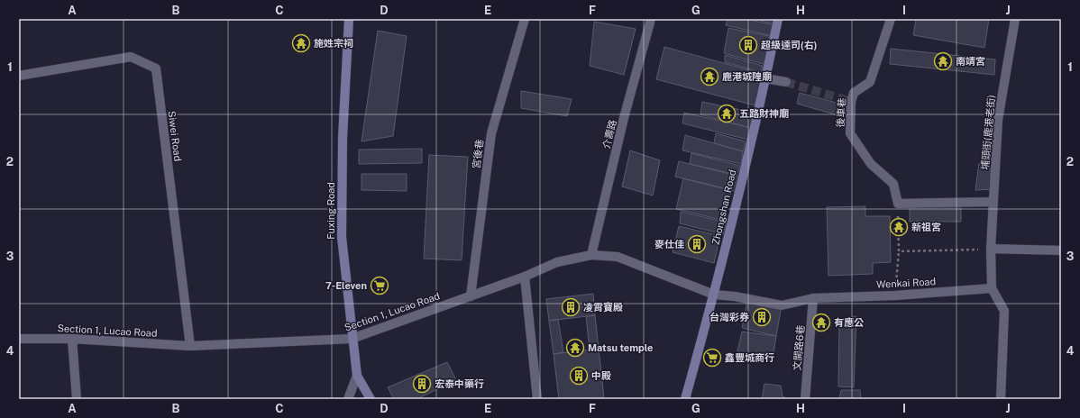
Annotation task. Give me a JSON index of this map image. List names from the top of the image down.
{
  "streets": {
    "street": [
      "後車巷",
      "埔頭街(鹿港老街)",
      "介壽路",
      "Siwei Road",
      "宮後巷",
      "Zhongshan Road",
      "Fuxing Road",
      "Wenkai Road",
      "Section 1, Lucao Road",
      "文開路6巷"
    ]
  },
  "crossings": [
    ["介壽路", "Section 1, Lucao Road"],
    ["Siwei Road", "Section 1, Lucao Road"],
    ["宮後巷", "Section 1, Lucao Road"],
    ["Zhongshan Road", "Wenkai Road"],
    ["Zhongshan Road", "Section 1, Lucao Road"],
    ["Fuxing Road", "Section 1, Lucao Road"],
    ["Wenkai Road", "Section 1, Lucao Road"],
    ["Wenkai Road", "文開路6巷"]
  ],
  "places": {
    "temple": [
      "施姓宗祠",
      "南靖宮",
      "鹿港城隍廟",
      "五路財神廟",
      "新祖宮",
      "有應公",
      "Matsu temple"
    ],
    "building": [
      "超級達司(右)",
      "麥仕佳",
      "凌霄寶殿",
      "台灣彩券",
      "中殿",
      "宏泰中藥行"
    ],
    "supermarket": ["7-Eleven", "鑫豐城商行"]
  },
  "grid": {
    "columns": [
      "A",
      "B",
      "C",
      "D",
      "E",
      "F",
      "G",
      "H",
      "I",
      "J"
    ],
    "rows": [
      "1",
      "2",
      "3",
      "4"
    ]
  }
}
